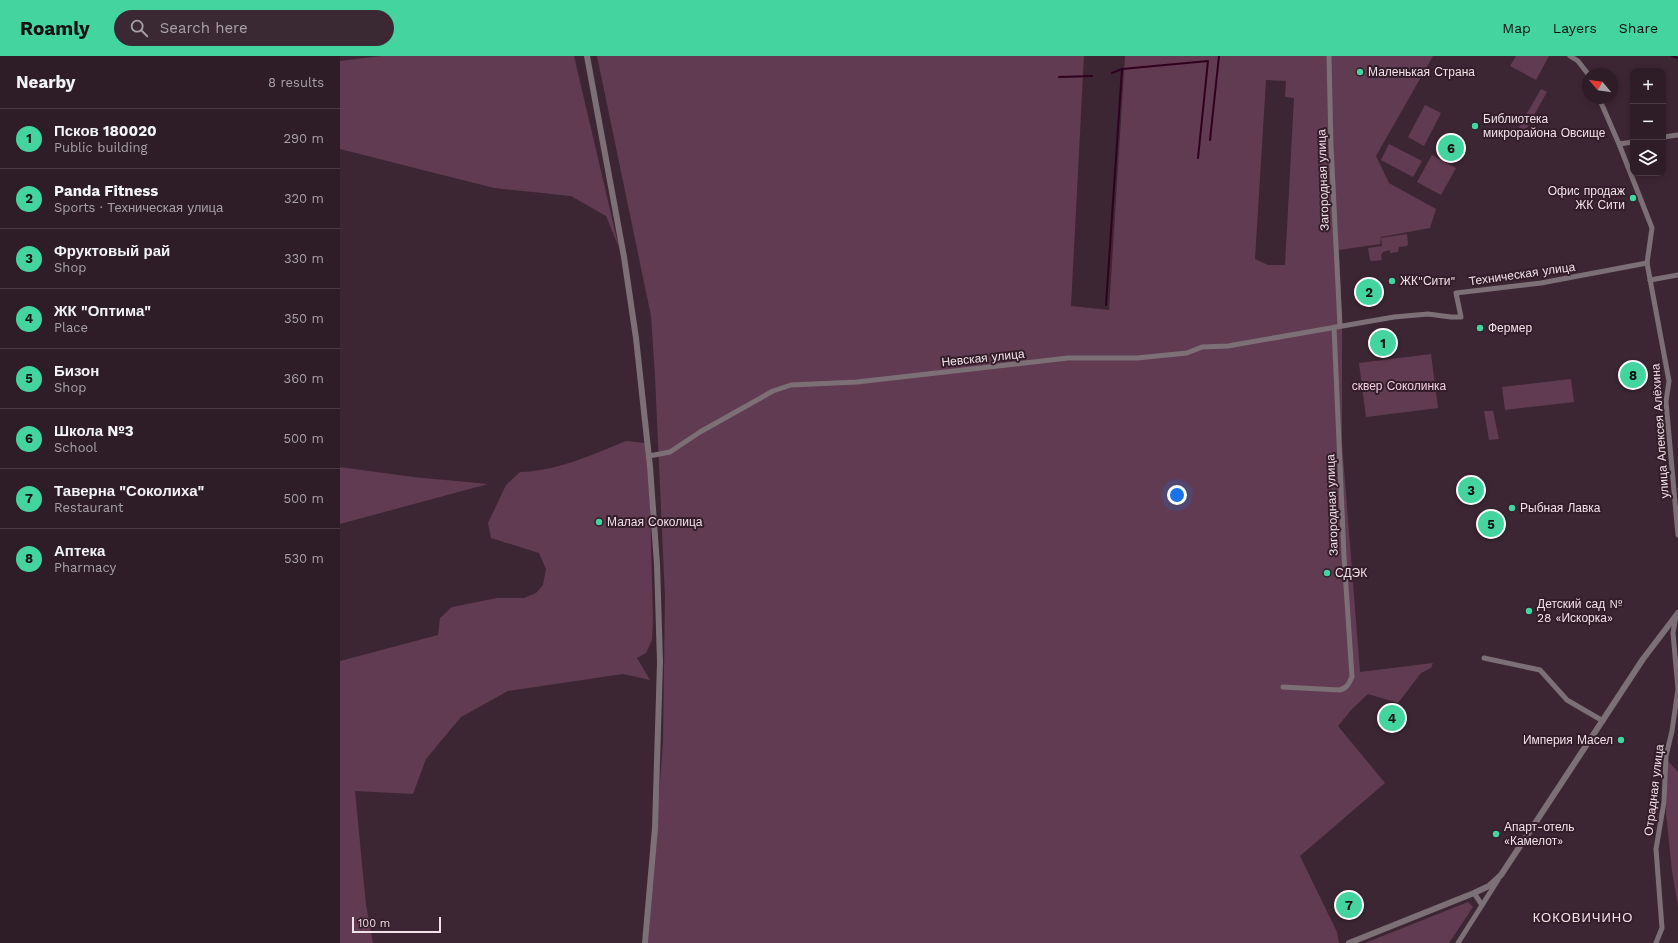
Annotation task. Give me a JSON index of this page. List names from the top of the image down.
{
  "streets": {
    "street": [
      "Загородная улица",
      "Техническая улица",
      "Невская улица",
      "улица Алексея Алёхина",
      "Отрадная улица"
    ]
  },
  "crossings": [
    ["Загородная улица", "Техническая улица"],
    ["Загородная улица", "Невская улица"],
    ["Техническая улица", "Невская улица"],
    ["Техническая улица", "улица Алексея Алёхина"]
  ],
  "districts": ["КОКОВИЧИНО"],
  "parks": ["сквер Соколинка"],
  "places": [
    "Маленькая Страна",
    "Библиотека микрорайона Овсище",
    "Офис продаж ЖК Сити",
    "ЖК\"Сити\"",
    "Фермер",
    "Рыбная Лавка",
    "Малая Соколица",
    "СДЭК",
    "Детский сад № 28 «Искорка»",
    "Империя Масел",
    "Апарт-отель «Камелот»"
  ],
  "scale_bar": "100 m",
  "north": "top left",
  "page": {
    "header": "Roamly",
    "search": "Search here",
    "nav": ["Map", "Layers", "Share"],
    "heading": ["Nearby", "8 results"],
    "map_buttons": ["+", "−"],
    "list": [
      {
        "mark": "1",
        "name": "Псков 180020",
        "note": "Public building",
        "value": "290 m"
      },
      {
        "mark": "2",
        "name": "Panda Fitness",
        "note": "Sports · Техническая улица",
        "value": "320 m"
      },
      {
        "mark": "3",
        "name": "Фруктовый рай",
        "note": "Shop",
        "value": "330 m"
      },
      {
        "mark": "4",
        "name": "ЖК \"Оптима\"",
        "note": "Place",
        "value": "350 m"
      },
      {
        "mark": "5",
        "name": "Бизон",
        "note": "Shop",
        "value": "360 m"
      },
      {
        "mark": "6",
        "name": "Школа №3",
        "note": "School",
        "value": "500 m"
      },
      {
        "mark": "7",
        "name": "Таверна \"Соколиха\"",
        "note": "Restaurant",
        "value": "500 m"
      },
      {
        "mark": "8",
        "name": "Аптека",
        "note": "Pharmacy",
        "value": "530 m"
      }
    ],
    "pins": [
      "6",
      "2",
      "1",
      "8",
      "3",
      "5",
      "4",
      "7"
    ],
    "scale": "100 m"
  }
}
